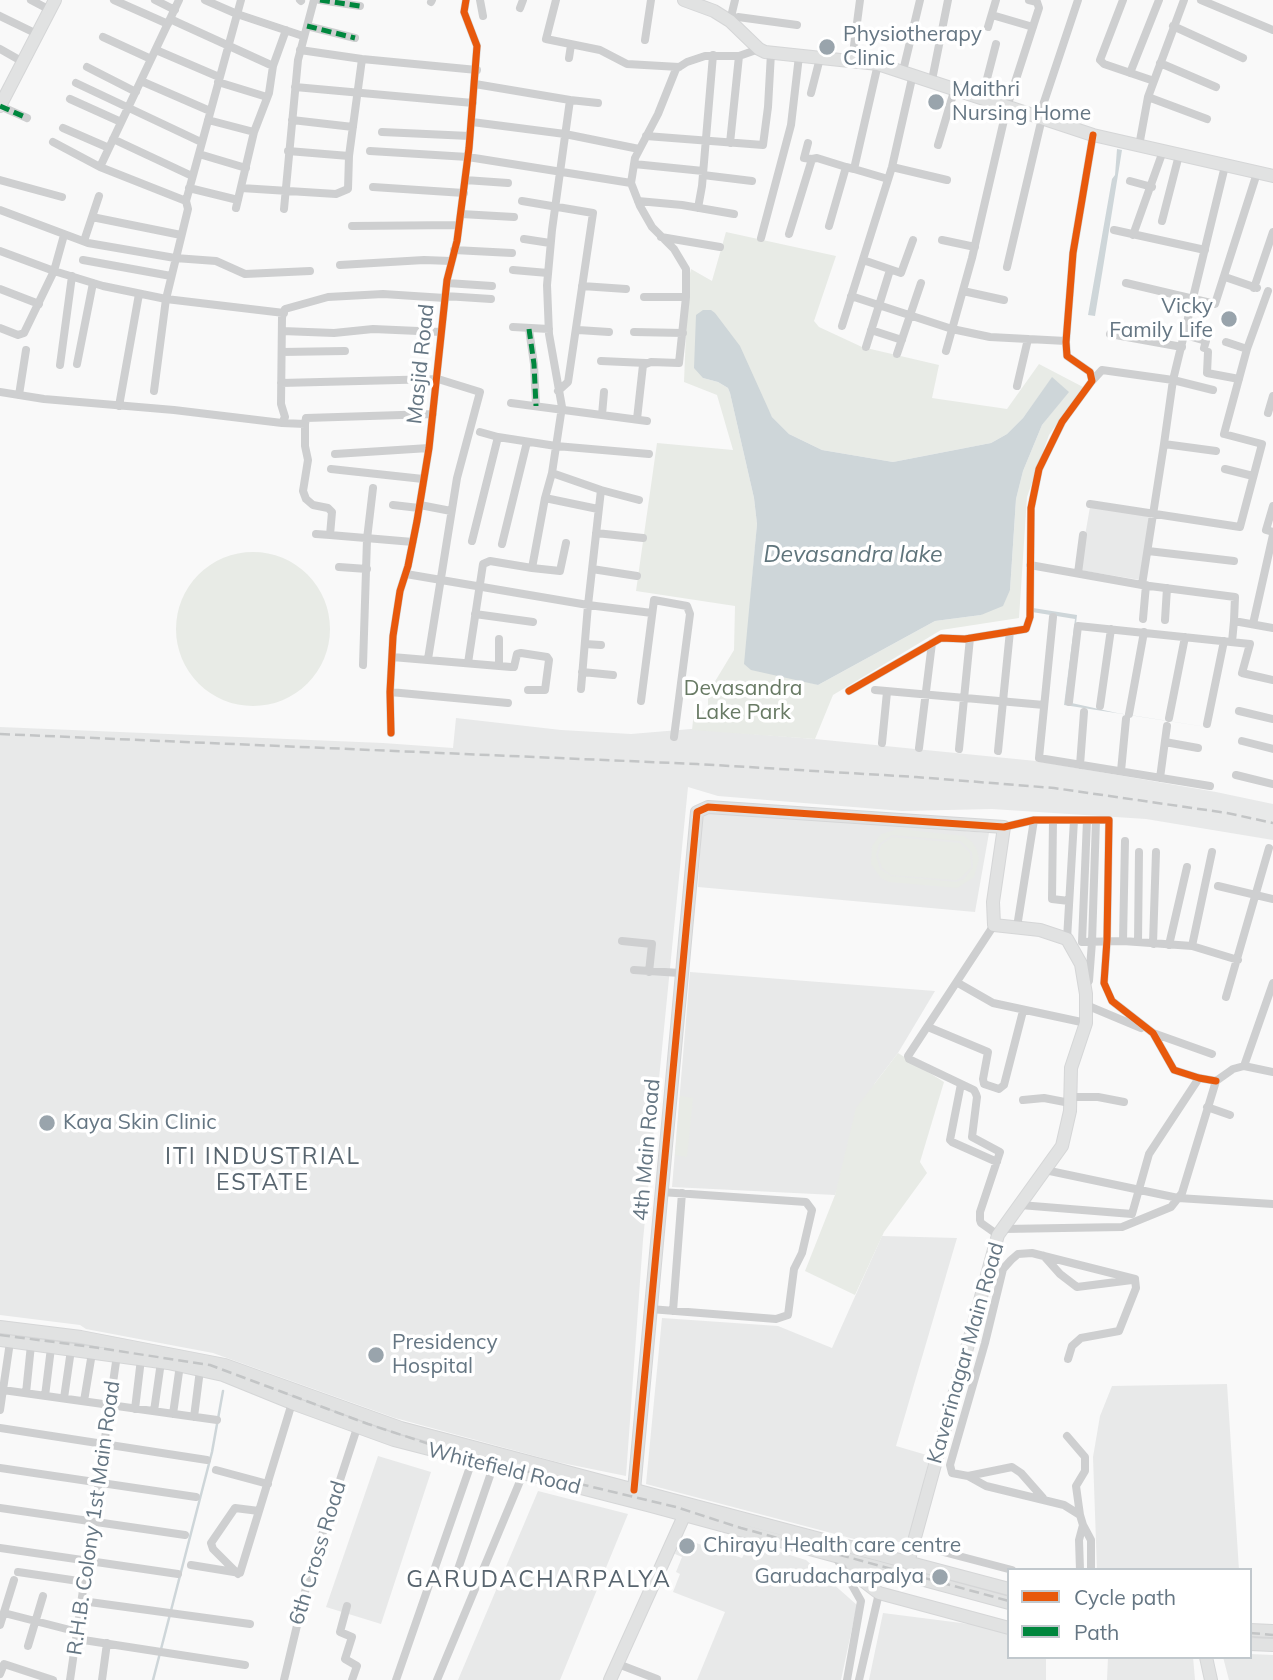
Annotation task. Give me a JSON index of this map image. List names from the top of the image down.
{
  "streets": {
    "main road": ["4th Main Road", "Kaverinagar Main Road", "Whitefield Road"],
    "street": ["Masjid Road", "R.H.B. Colony 1st Main Road", "6th Cross Road"]
  },
  "crossings": [
    ["4th Main Road", "Whitefield Road"],
    ["Kaverinagar Main Road", "Whitefield Road"],
    ["Whitefield Road", "R.H.B. Colony 1st Main Road"],
    ["Whitefield Road", "6th Cross Road"]
  ],
  "districts": ["ITI INDUSTRIAL ESTATE", "GARUDACHARPALYA"],
  "water": ["Devasandra lake"],
  "parks": ["Devasandra Lake Park"],
  "places": [
    "Physiotherapy Clinic",
    "Maithri Nursing Home",
    "Vicky Family Life",
    "Kaya Skin Clinic",
    "Presidency Hospital",
    "Chirayu Health care centre",
    "Garudacharpalya"
  ],
  "legend": ["Cycle path", "Path"]
}
